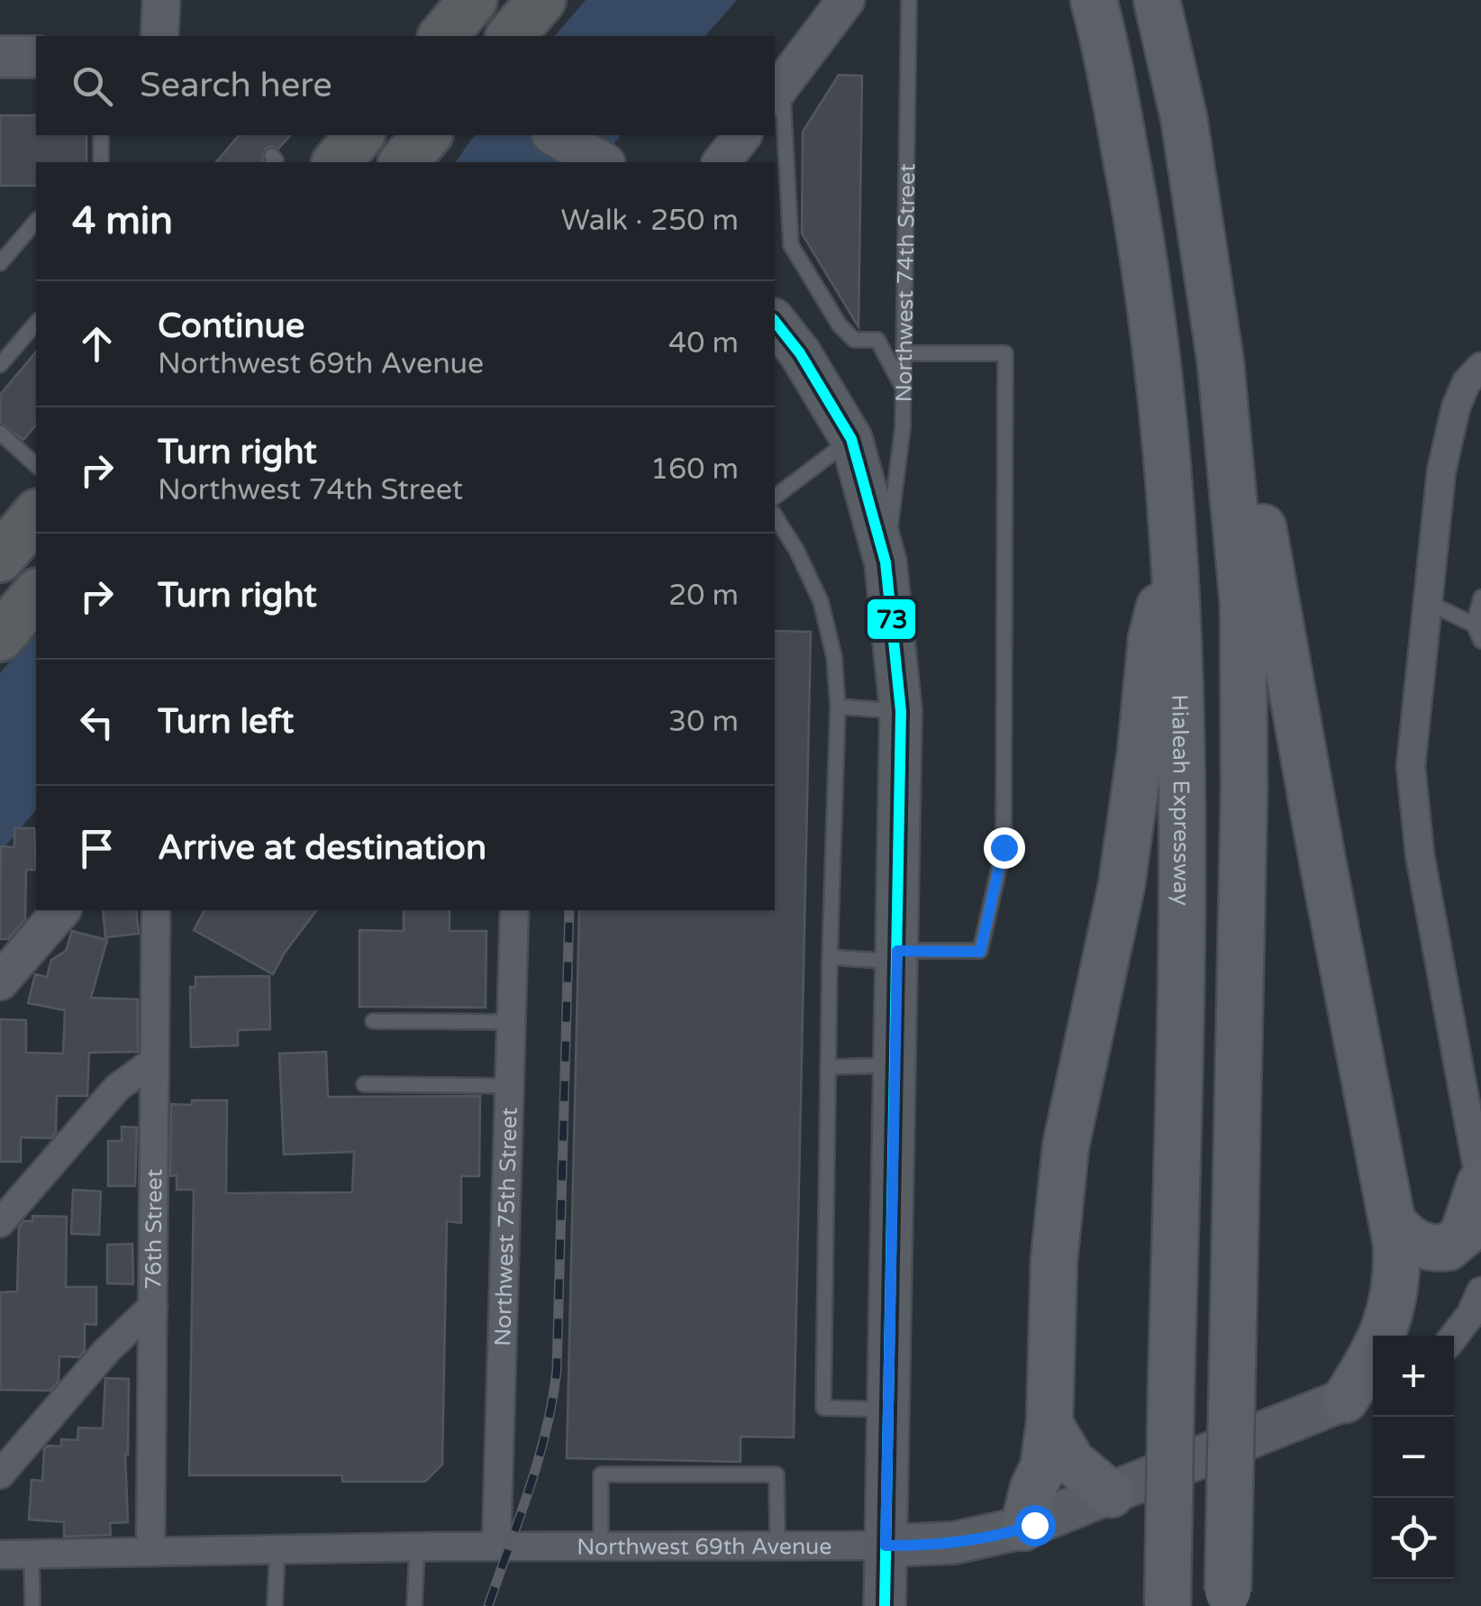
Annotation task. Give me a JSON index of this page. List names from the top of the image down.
{
  "streets": {
    "main road": ["Northwest 74th Street", "Hialeah Expressway", "Northwest 69th Avenue"],
    "street": ["Northwest 75th Street", "76th Street"]
  },
  "crossings": [
    ["Northwest 74th Street", "Northwest 69th Avenue"],
    ["Northwest 75th Street", "Northwest 69th Avenue"],
    ["76th Street", "Northwest 69th Avenue"]
  ],
  "lines": ["transit line 73"],
  "page": {
    "search": "Search here",
    "heading": ["4 min", "Walk · 250 m"],
    "list": [
      ["Continue", "Northwest 69th Avenue", "40 m"],
      ["Turn right", "Northwest 74th Street", "160 m"],
      ["Turn right", "20 m"],
      ["Turn left", "30 m"],
      "Arrive at destination"
    ],
    "map_buttons": ["+", "−"]
  }
}
